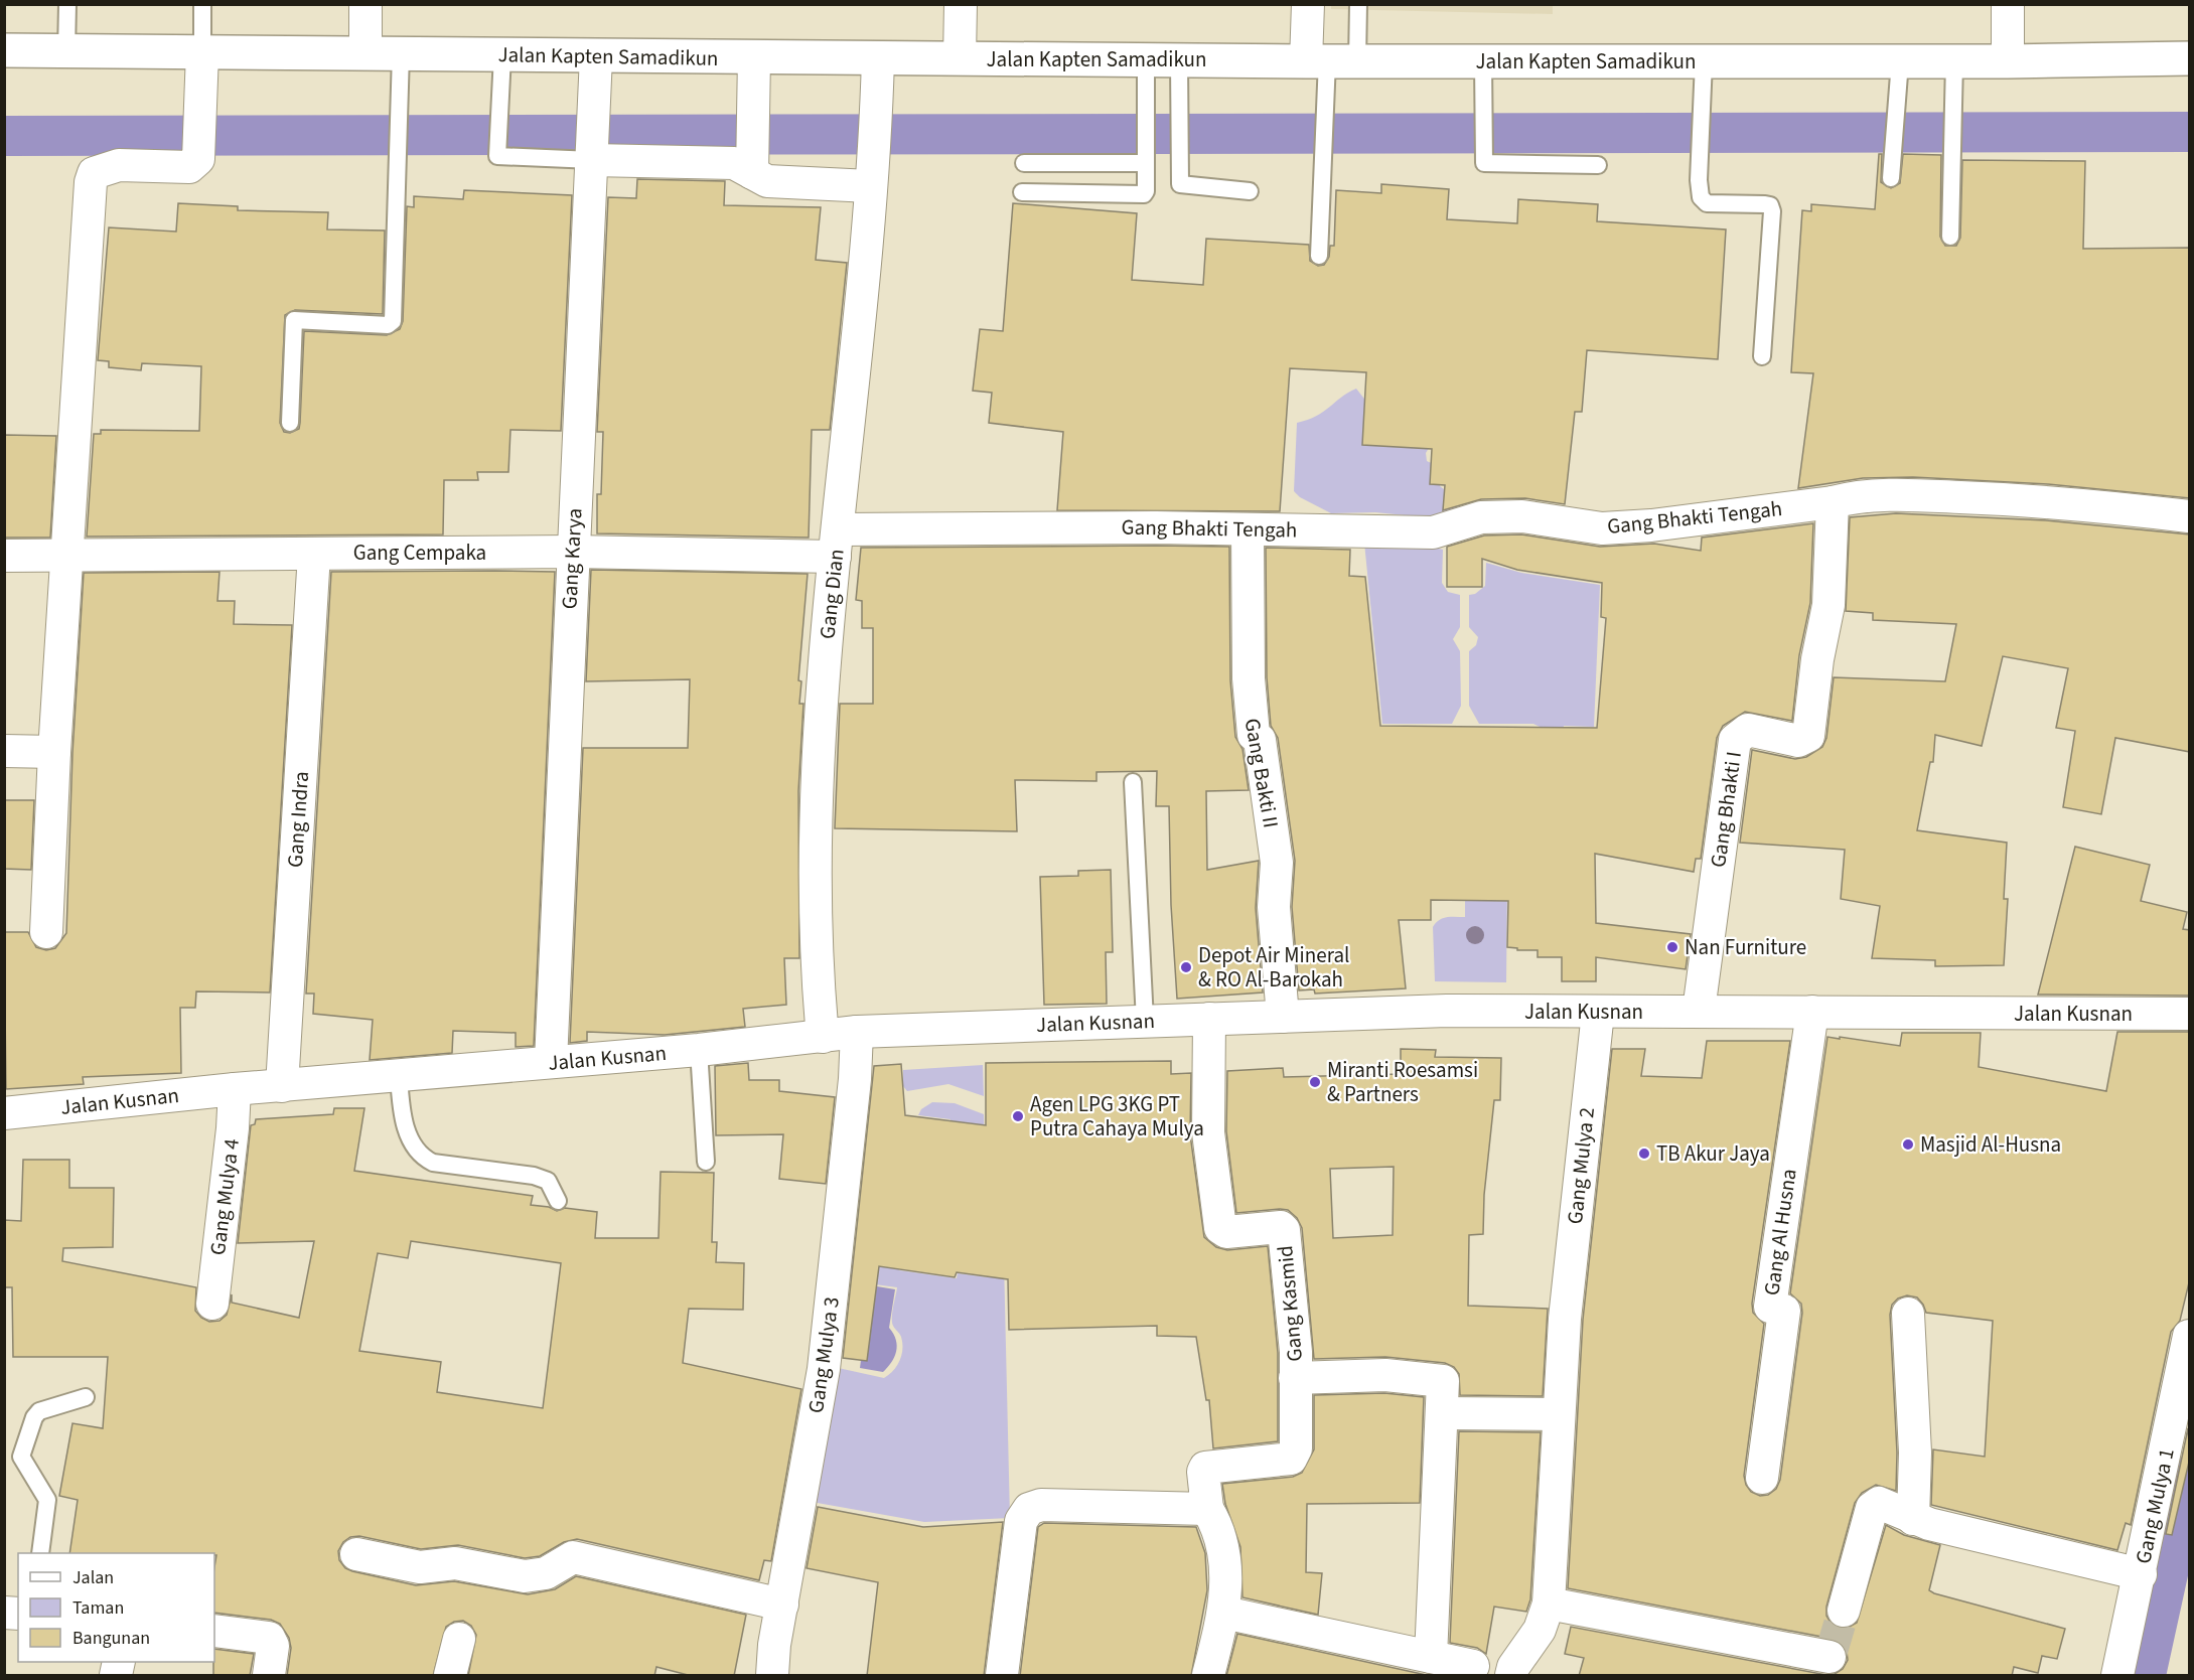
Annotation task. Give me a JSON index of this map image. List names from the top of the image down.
{
  "streets": {
    "highway": ["Jalan Kapten Samadikun"],
    "street": [
      "Gang Bhakti Tengah",
      "Gang Cempaka",
      "Gang Karya",
      "Gang Dian",
      "Gang Bakti II",
      "Gang Bhakti I",
      "Gang Indra",
      "Jalan Kusnan",
      "Gang Mulya 2",
      "Gang Mulya 4",
      "Gang Al Husna",
      "Gang Kasmid",
      "Gang Mulya 3",
      "Gang Mulya 1"
    ]
  },
  "crossings": [
    ["Jalan Kapten Samadikun", "Gang Karya"],
    ["Jalan Kapten Samadikun", "Gang Dian"],
    ["Gang Bhakti Tengah", "Gang Cempaka"],
    ["Gang Bhakti Tengah", "Gang Dian"],
    ["Gang Bhakti Tengah", "Gang Bakti II"],
    ["Gang Bhakti Tengah", "Gang Bhakti I"],
    ["Gang Cempaka", "Gang Karya"],
    ["Gang Cempaka", "Gang Dian"],
    ["Gang Cempaka", "Gang Indra"],
    ["Gang Karya", "Jalan Kusnan"],
    ["Gang Dian", "Jalan Kusnan"],
    ["Gang Bakti II", "Jalan Kusnan"],
    ["Gang Bhakti I", "Jalan Kusnan"],
    ["Gang Indra", "Jalan Kusnan"],
    ["Jalan Kusnan", "Gang Mulya 2"],
    ["Jalan Kusnan", "Gang Mulya 4"],
    ["Jalan Kusnan", "Gang Al Husna"],
    ["Jalan Kusnan", "Gang Kasmid"],
    ["Jalan Kusnan", "Gang Mulya 3"]
  ],
  "places": [
    "Nan Furniture",
    "Depot Air Mineral & RO Al-Barokah",
    "Miranti Roesamsi & Partners",
    "Agen LPG 3KG PT Putra Cahaya Mulya",
    "Masjid Al-Husna",
    "TB Akur Jaya"
  ],
  "legend": ["Jalan", "Taman", "Bangunan"]
}
